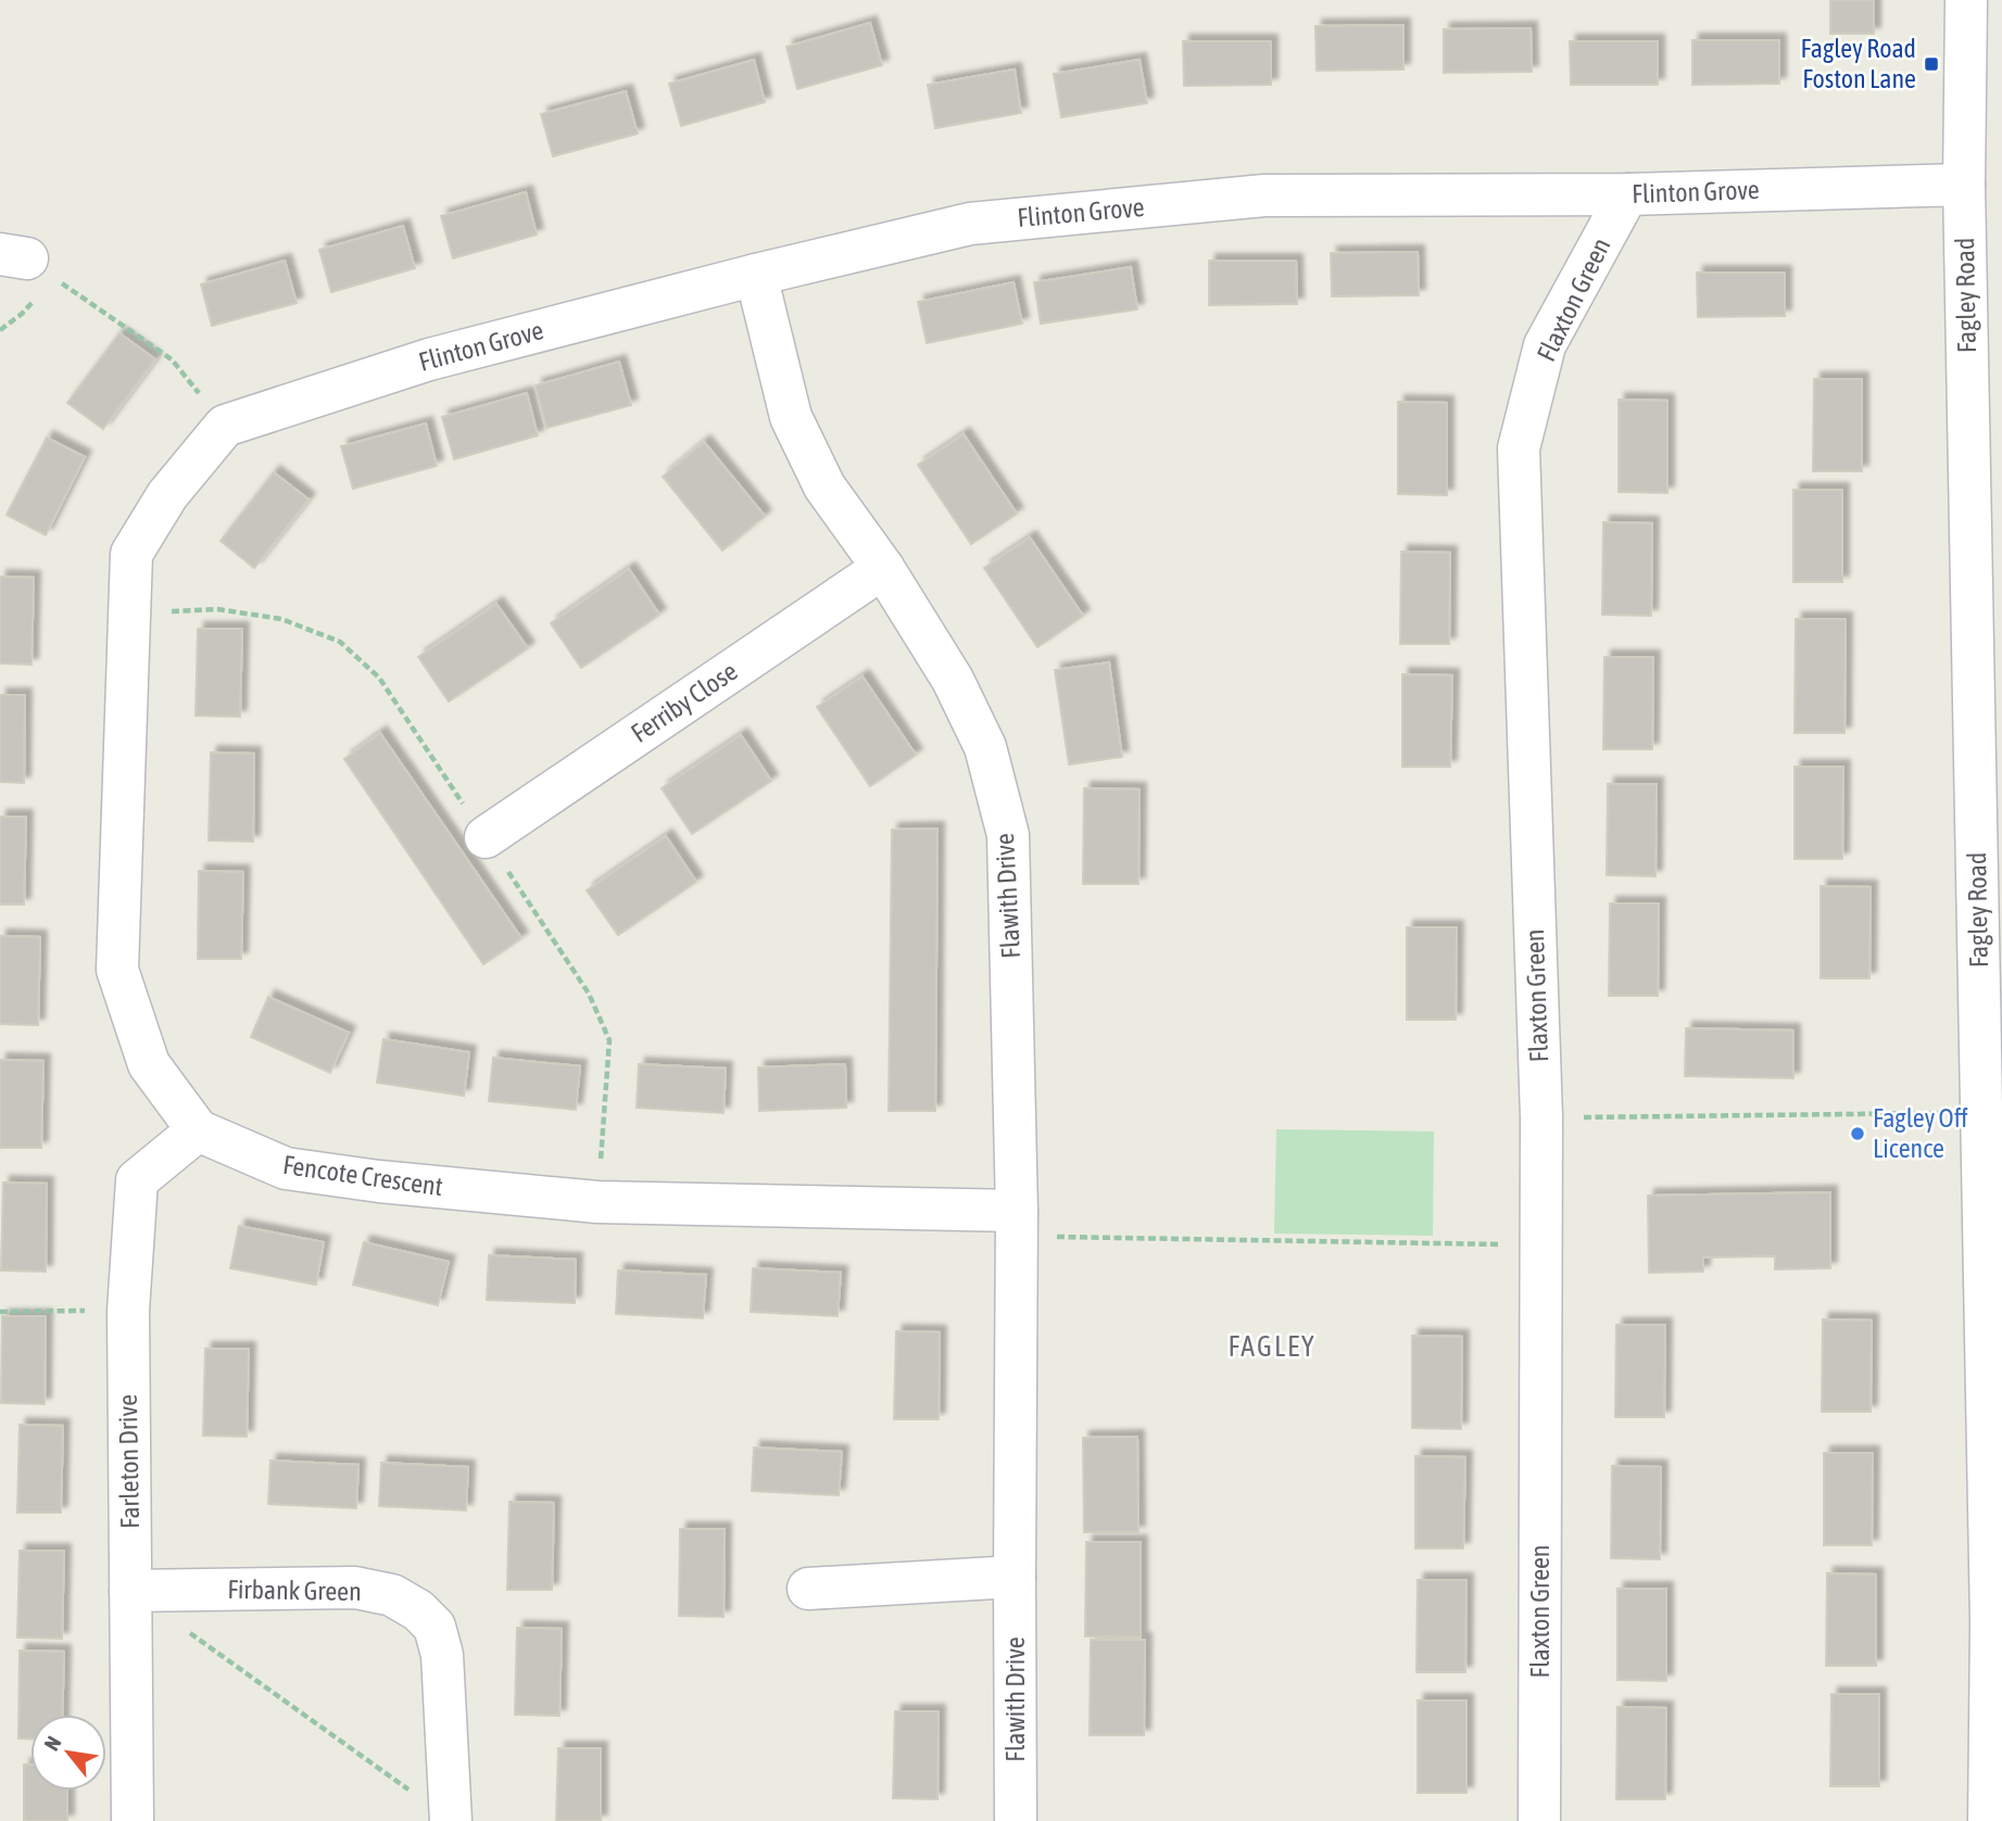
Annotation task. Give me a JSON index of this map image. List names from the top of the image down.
{
  "streets": {
    "street": [
      "Flinton Grove",
      "Fagley Road",
      "Flaxton Green",
      "Ferriby Close",
      "Flawith Drive",
      "Fencote Crescent",
      "Farleton Drive",
      "Firbank Green"
    ]
  },
  "crossings": [
    ["Flinton Grove", "Fagley Road"],
    ["Flinton Grove", "Flaxton Green"],
    ["Flinton Grove", "Flawith Drive"],
    ["Ferriby Close", "Flawith Drive"],
    ["Flawith Drive", "Fencote Crescent"],
    ["Fencote Crescent", "Farleton Drive"],
    ["Farleton Drive", "Firbank Green"]
  ],
  "districts": ["FAGLEY"],
  "places": {
    "transit": ["Fagley Road Foston Lane"],
    "other": ["Fagley Off Licence"]
  },
  "north": "top left"
}
